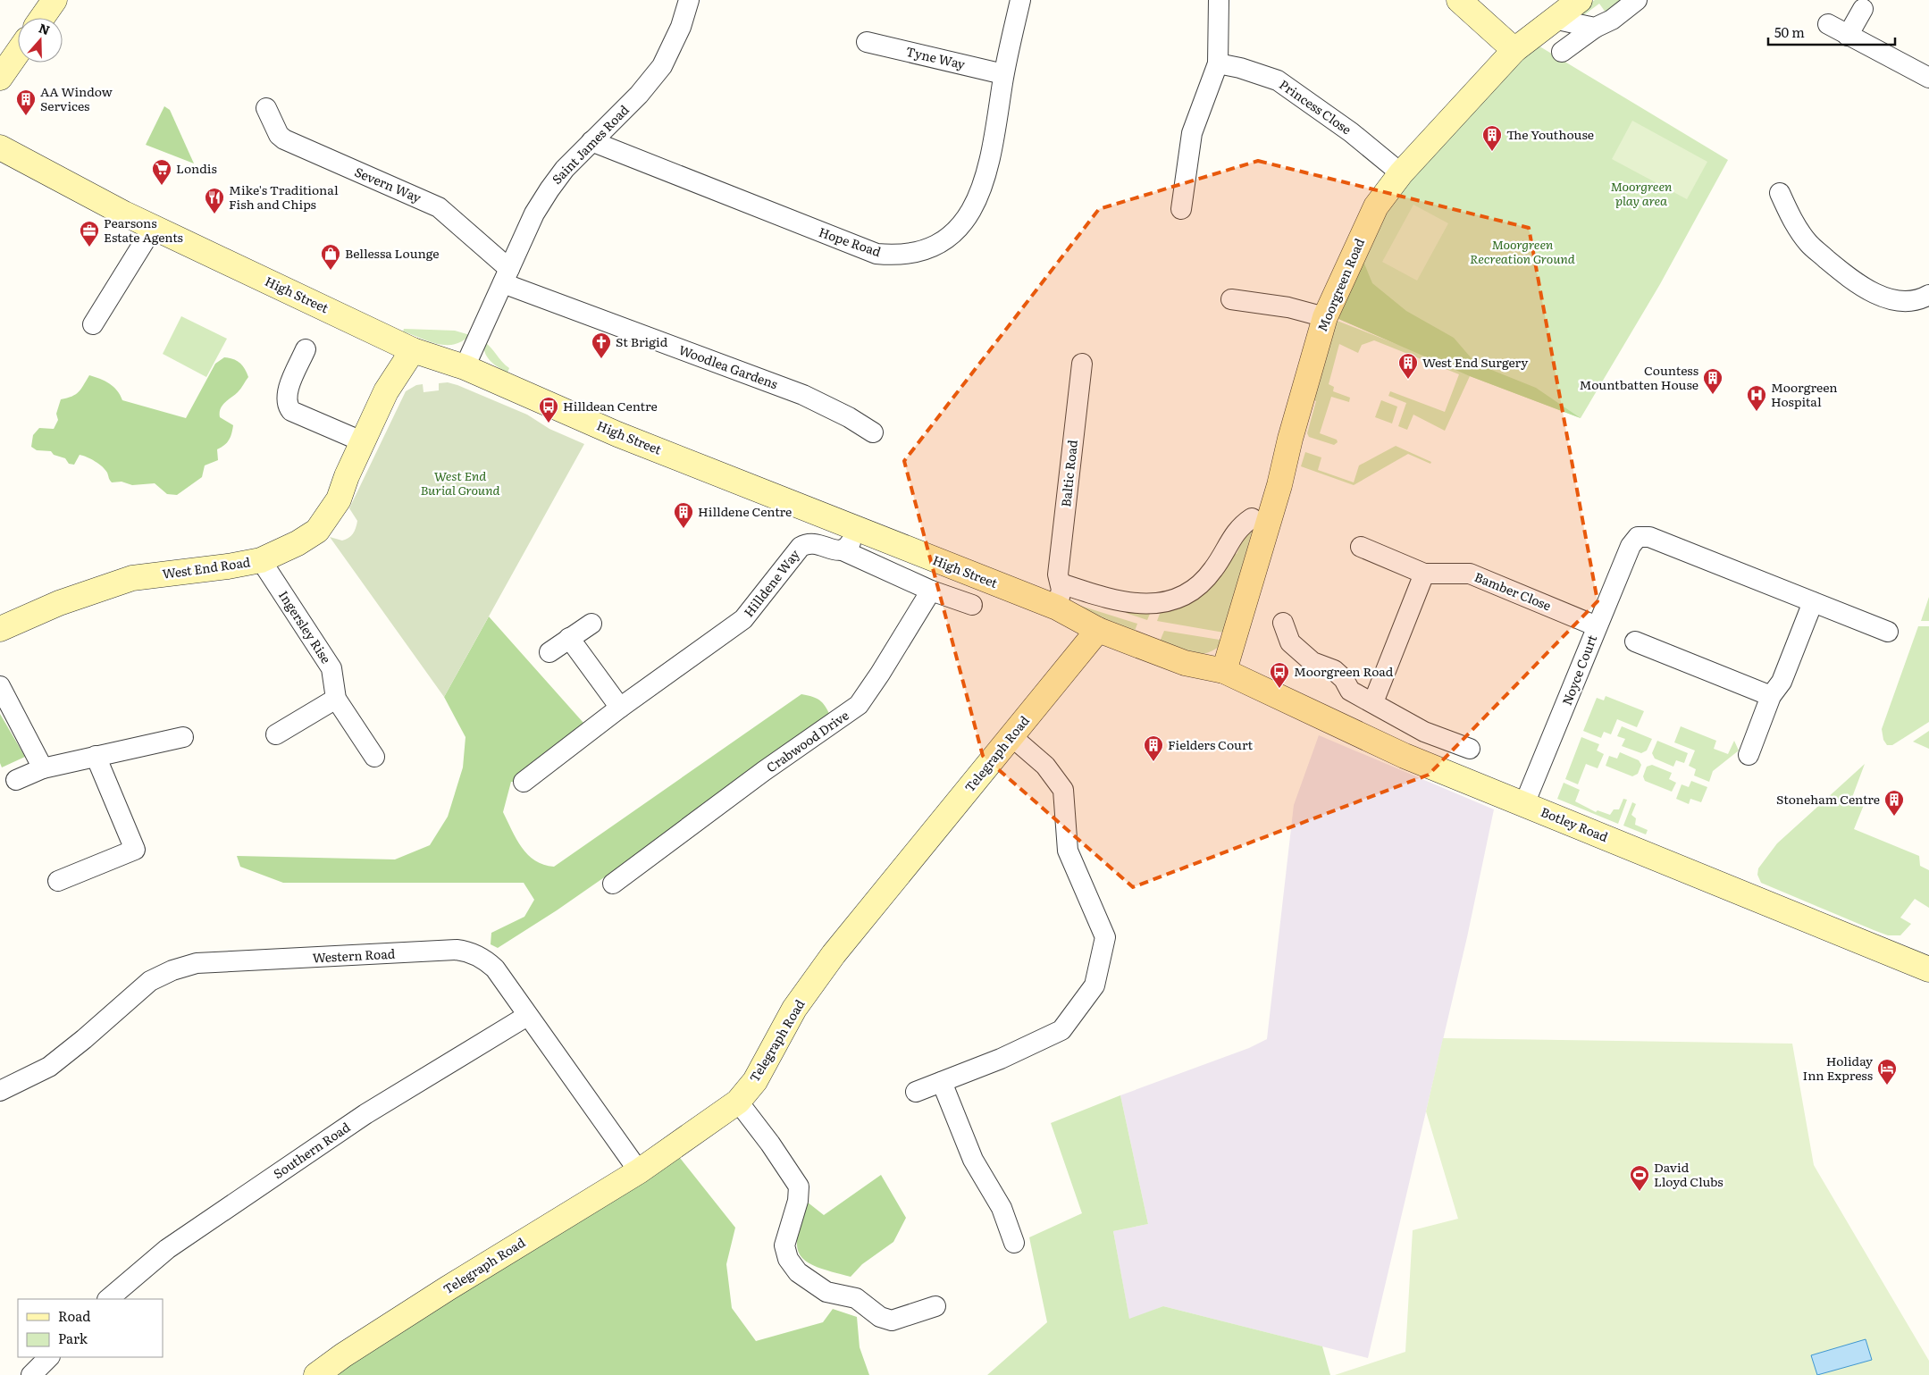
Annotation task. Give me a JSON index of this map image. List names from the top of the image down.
{
  "streets": {
    "street": [
      "Tyne Way",
      "Princess Close",
      "Saint James Road",
      "Severn Way",
      "Hope Road",
      "Moorgreen Road",
      "High Street",
      "Woodlea Gardens",
      "Baltic Road",
      "West End Road",
      "Hilldene Way",
      "Bamber Close",
      "Ingersley Rise",
      "Noyce Court",
      "Crabwood Drive",
      "Telegraph Road",
      "Botley Road",
      "Western Road",
      "Southern Road"
    ]
  },
  "crossings": [
    ["Tyne Way", "Hope Road"],
    ["Princess Close", "Moorgreen Road"],
    ["Saint James Road", "Severn Way"],
    ["Saint James Road", "Hope Road"],
    ["Saint James Road", "High Street"],
    ["Saint James Road", "Woodlea Gardens"],
    ["Severn Way", "Woodlea Gardens"],
    ["Moorgreen Road", "High Street"],
    ["Moorgreen Road", "Botley Road"],
    ["High Street", "Baltic Road"],
    ["High Street", "West End Road"],
    ["High Street", "Telegraph Road"],
    ["High Street", "Botley Road"],
    ["West End Road", "Ingersley Rise"],
    ["Bamber Close", "Noyce Court"],
    ["Noyce Court", "Botley Road"],
    ["Telegraph Road", "Western Road"],
    ["Western Road", "Southern Road"]
  ],
  "parks": ["Moorgreen play area", "Moorgreen Recreation Ground", "West End Burial Ground"],
  "places": {
    "building": [
      "AA Window Services",
      "The Youthouse",
      "West End Surgery",
      "Countess Mountbatten House",
      "Hilldene Centre",
      "Fielders Court",
      "Stoneham Centre"
    ],
    "supermarket": ["Londis"],
    "restaurant": ["Mike's Traditional Fish and Chips"],
    "office": ["Pearsons Estate Agents"],
    "shop": ["Bellessa Lounge"],
    "church": ["St Brigid"],
    "hospital": ["Moorgreen Hospital"],
    "bus stop": ["Hilldean Centre", "Moorgreen Road"],
    "hotel": ["Holiday Inn Express"],
    "sports": ["David Lloyd Clubs"]
  },
  "legend": ["Road", "Park"],
  "scale_bar": "50 m",
  "north": "top"
}
